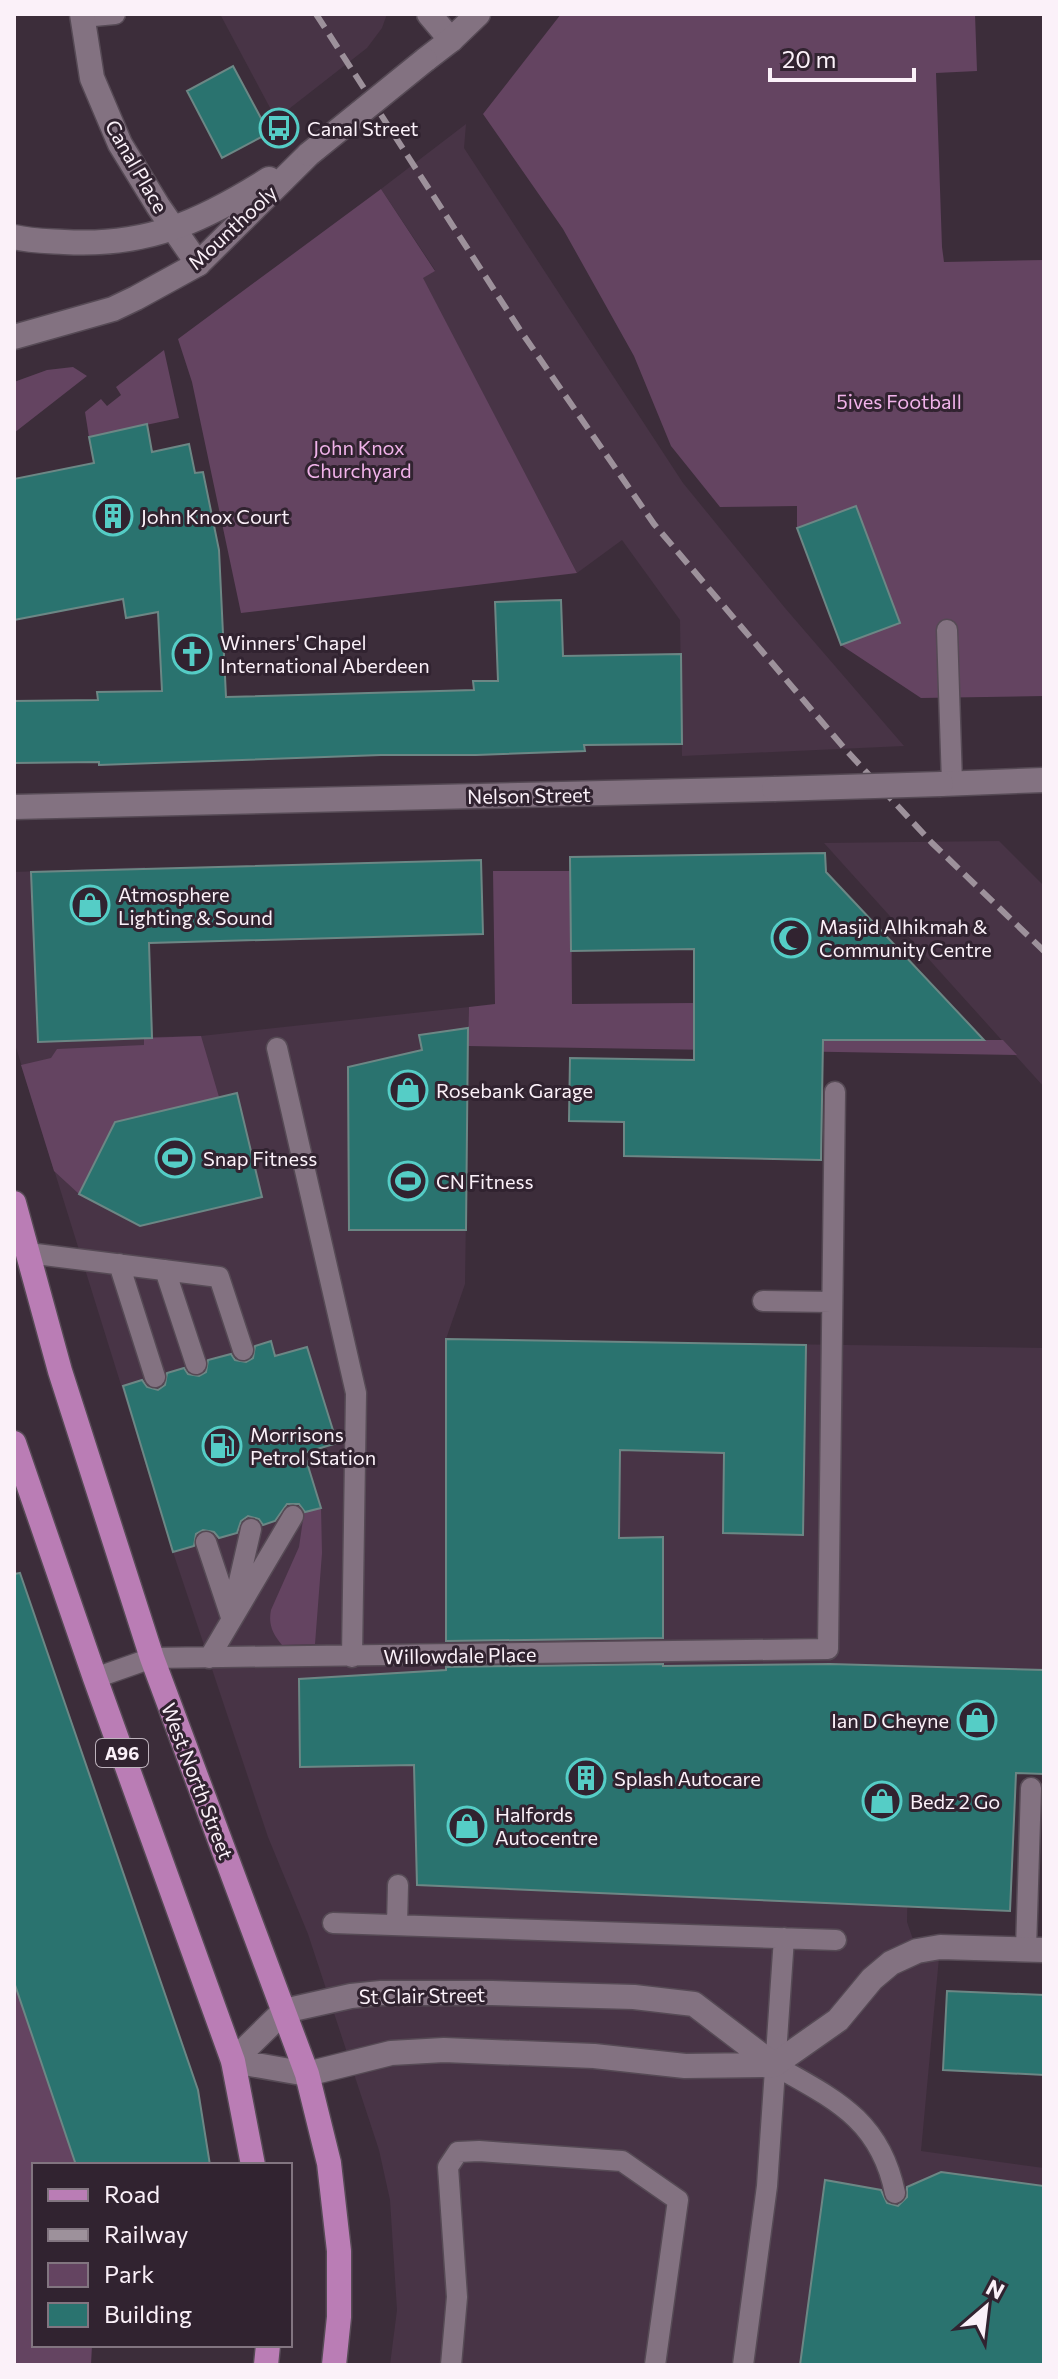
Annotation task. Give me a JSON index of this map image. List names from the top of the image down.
{
  "streets": {
    "main road": ["A96", "West North Street"],
    "street": [
      "Canal Place",
      "Mounthooly",
      "Nelson Street",
      "St Clair Street"
    ],
    "lane": ["Willowdale Place"]
  },
  "crossings": [
    ["Canal Place", "Mounthooly"],
    ["Willowdale Place", "A96"],
    ["Willowdale Place", "West North Street"],
    ["West North Street", "St Clair Street"]
  ],
  "parks": ["5ives Football", "John Knox Churchyard"],
  "places": {
    "bus stop": ["Canal Street"],
    "building": ["John Knox Court", "Splash Autocare"],
    "church": ["Winners' Chapel International Aberdeen"],
    "shop": [
      "Atmosphere Lighting & Sound",
      "Rosebank Garage",
      "Ian D Cheyne",
      "Bedz 2 Go",
      "Halfords Autocentre"
    ],
    "mosque": ["Masjid Alhikmah & Community Centre"],
    "sports": ["Snap Fitness", "CN Fitness"],
    "fuel station": ["Morrisons Petrol Station"]
  },
  "legend": [
    "Road",
    "Railway",
    "Park",
    "Building"
  ],
  "scale_bar": "20 m",
  "north": "top right"
}
